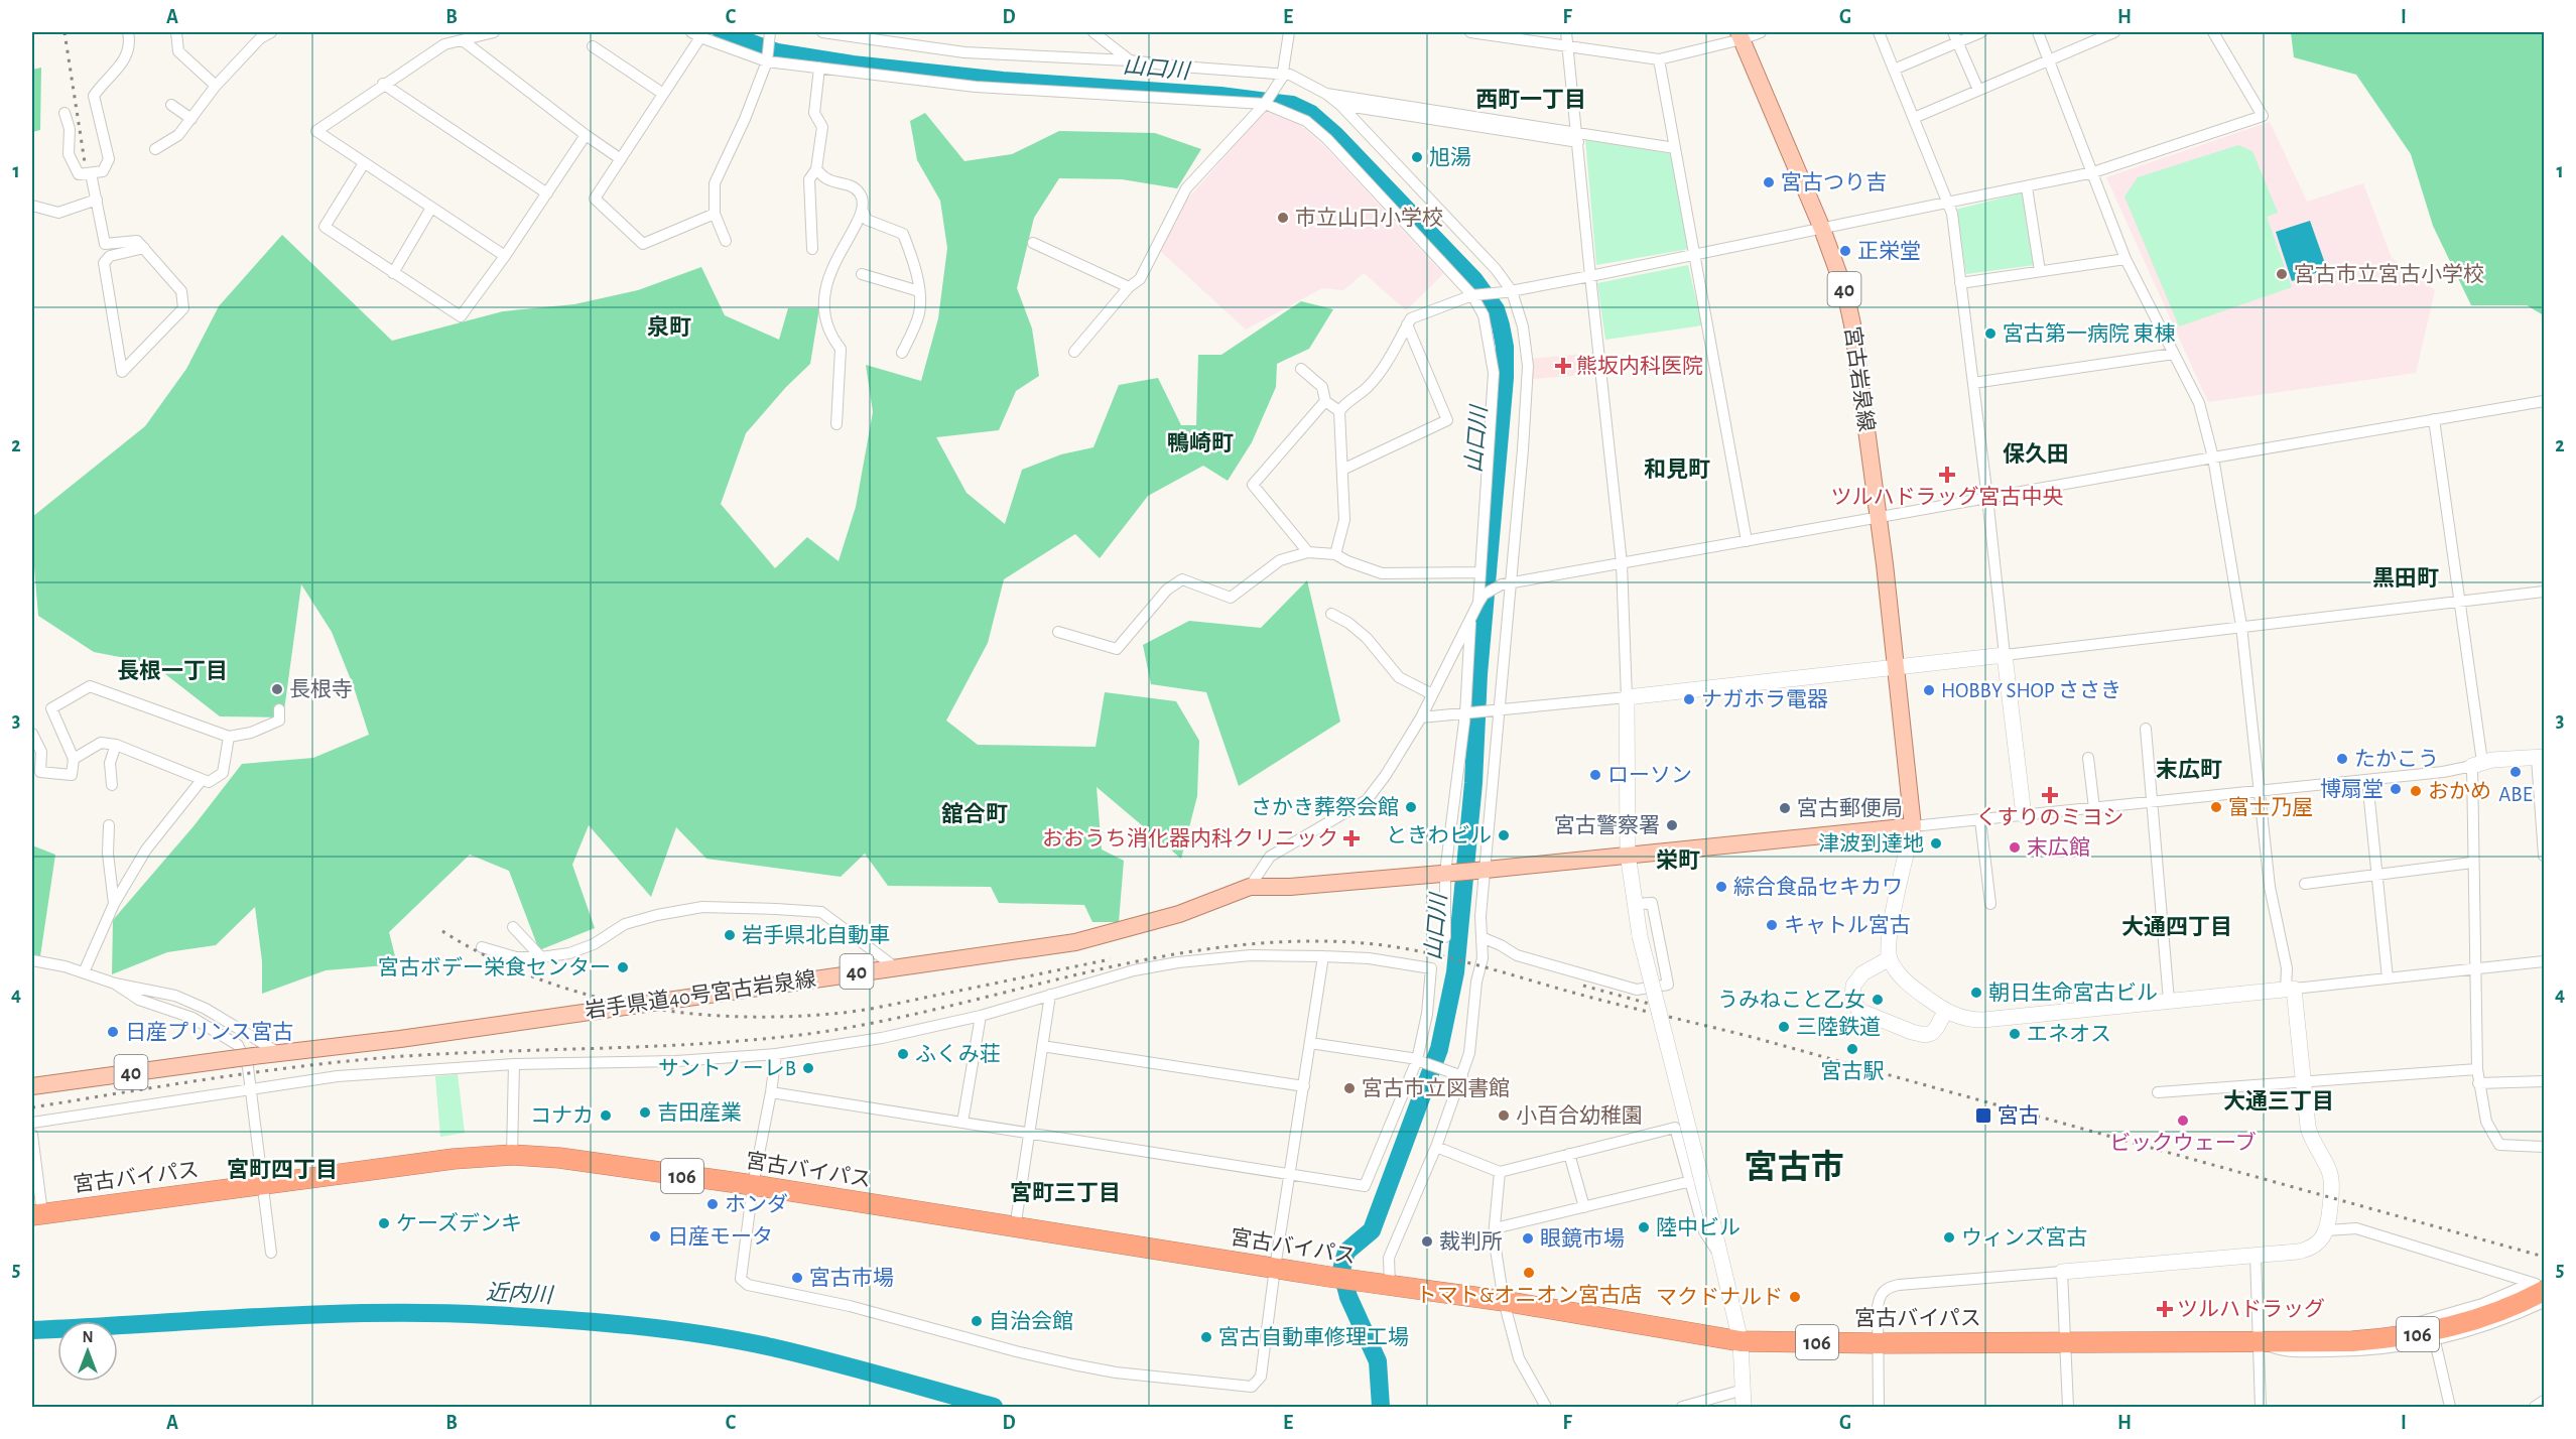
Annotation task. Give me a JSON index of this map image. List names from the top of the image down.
{
  "streets": {
    "highway": ["宮古バイパス", "106"],
    "main road": ["40", "宮古岩泉線", "岩手県道40号宮古岩泉線"]
  },
  "crossings": [
    ["40", "宮古岩泉線"],
    ["40", "岩手県道40号宮古岩泉線"]
  ],
  "districts": [
    "西町一丁目",
    "泉町",
    "鴨崎町",
    "保久田",
    "和見町",
    "黒田町",
    "長根一丁目",
    "末広町",
    "舘合町",
    "栄町",
    "大通四丁目",
    "大通三丁目",
    "宮古市",
    "宮町四丁目",
    "宮町三丁目"
  ],
  "water": ["山口川", "近内川"],
  "places": {
    "other": [
      "旭湯",
      "宮古つり吉",
      "市立山口小学校",
      "正栄堂",
      "宮古市立宮古小学校",
      "宮古第一病院 東棟",
      "長根寺",
      "HOBBY SHOP ささき",
      "ナガホラ電器",
      "たかこう",
      "ABE",
      "ローソン",
      "博扇堂",
      "おかめ",
      "さかき葬祭会館",
      "富士乃屋",
      "宮古郵便局",
      "宮古警察署",
      "ときわビル",
      "津波到達地",
      "末広館",
      "綜合食品セキカワ",
      "キャトル宮古",
      "岩手県北自動車",
      "宮古ボデー栄食センター",
      "朝日生命宮古ビル",
      "うみねこと乙女",
      "三陸鉄道",
      "日産プリンス宮古",
      "エネオス",
      "宮古駅",
      "ふくみ荘",
      "サントノーレB",
      "宮古市立図書館",
      "吉田産業",
      "コナカ",
      "小百合幼稚園",
      "ビックウェーブ",
      "ホンダ",
      "ケーズデンキ",
      "陸中ビル",
      "日産モータ",
      "ウィンズ宮古",
      "眼鏡市場",
      "裁判所",
      "トマト&オニオン宮古店",
      "宮古市場",
      "マクドナルド",
      "自治会館",
      "宮古自動車修理工場"
    ],
    "health": [
      "熊坂内科医院",
      "ツルハドラッグ宮古中央",
      "くすりのミヨシ",
      "おおうち消化器内科クリニック",
      "ツルハドラッグ"
    ],
    "transit": ["宮古"]
  },
  "north": "top",
  "grid": {
    "columns": [
      "A",
      "B",
      "C",
      "D",
      "E",
      "F",
      "G",
      "H",
      "I"
    ],
    "rows": [
      "1",
      "2",
      "3",
      "4",
      "5"
    ]
  }
}
